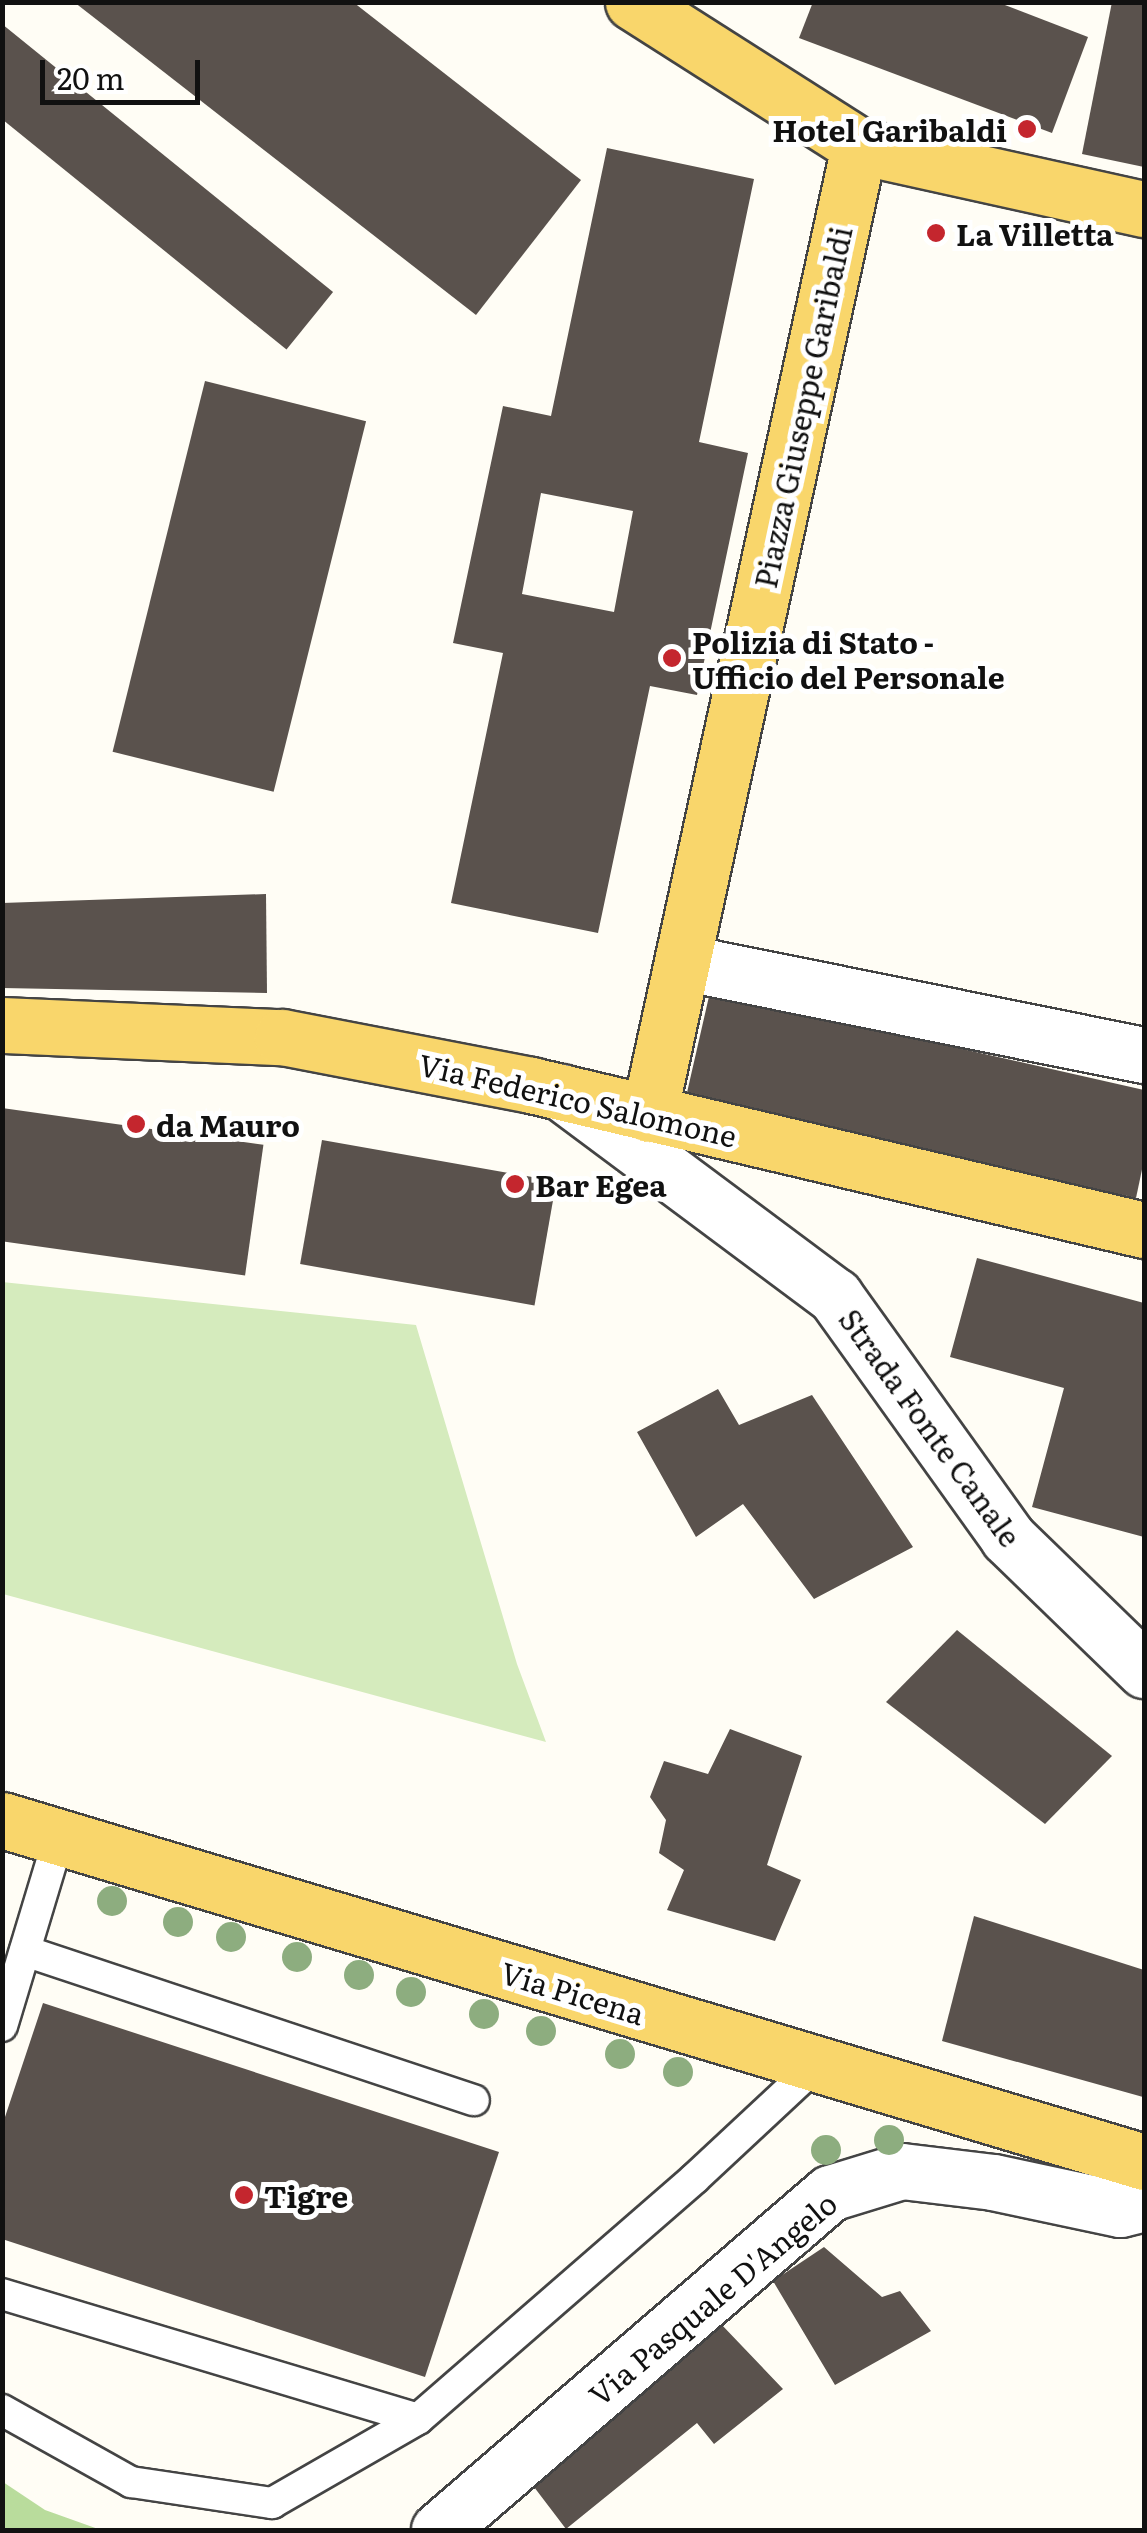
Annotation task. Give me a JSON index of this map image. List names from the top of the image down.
{
  "streets": {
    "main road": ["Piazza Giuseppe Garibaldi", "Via Federico Salomone", "Via Picena"],
    "street": ["Strada Fonte Canale", "Via Pasquale D'Angelo"]
  },
  "crossings": [
    ["Piazza Giuseppe Garibaldi", "Via Federico Salomone"],
    ["Via Federico Salomone", "Strada Fonte Canale"]
  ],
  "places": [
    "Hotel Garibaldi",
    "La Villetta",
    "Polizia di Stato - Ufficio del Personale",
    "da Mauro",
    "Bar Egea",
    "Tigre"
  ],
  "scale_bar": "20 m"
}
